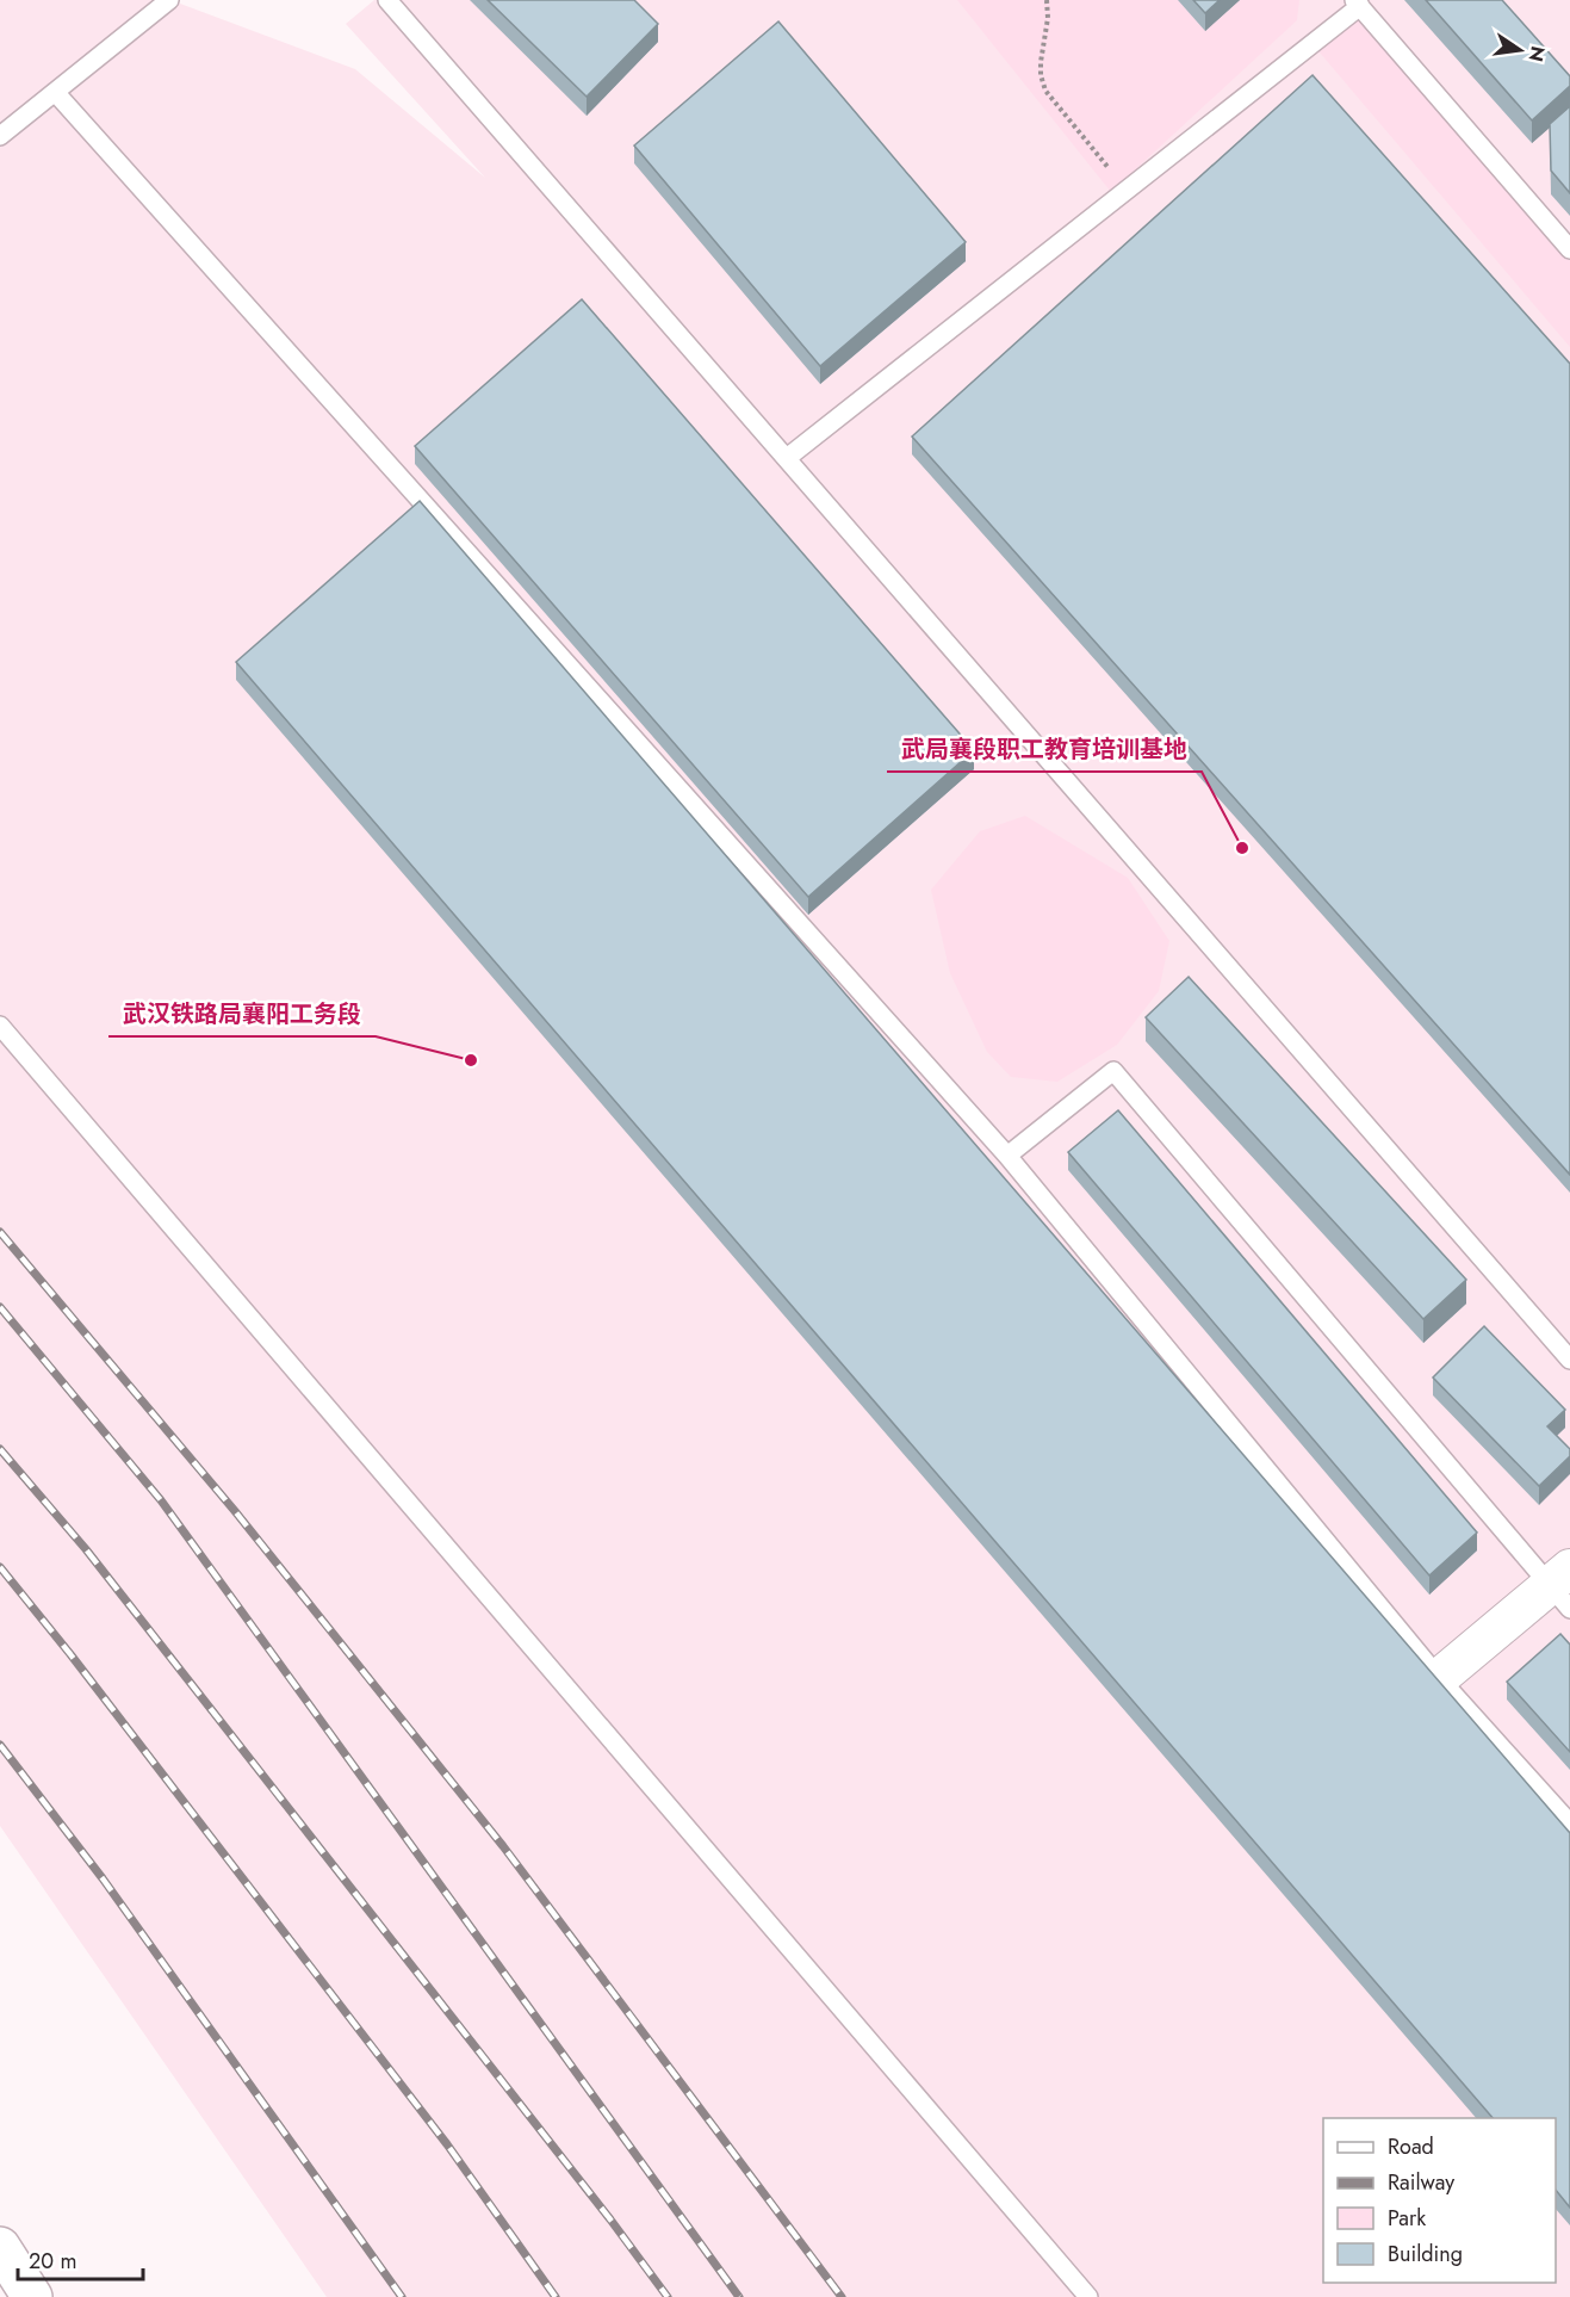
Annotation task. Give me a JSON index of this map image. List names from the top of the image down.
{
  "places": ["武局襄段职工教育培训基地", "武汉铁路局襄阳工务段"],
  "legend": [
    "Road",
    "Railway",
    "Park",
    "Building"
  ],
  "scale_bar": "20 m",
  "north": "right"
}
